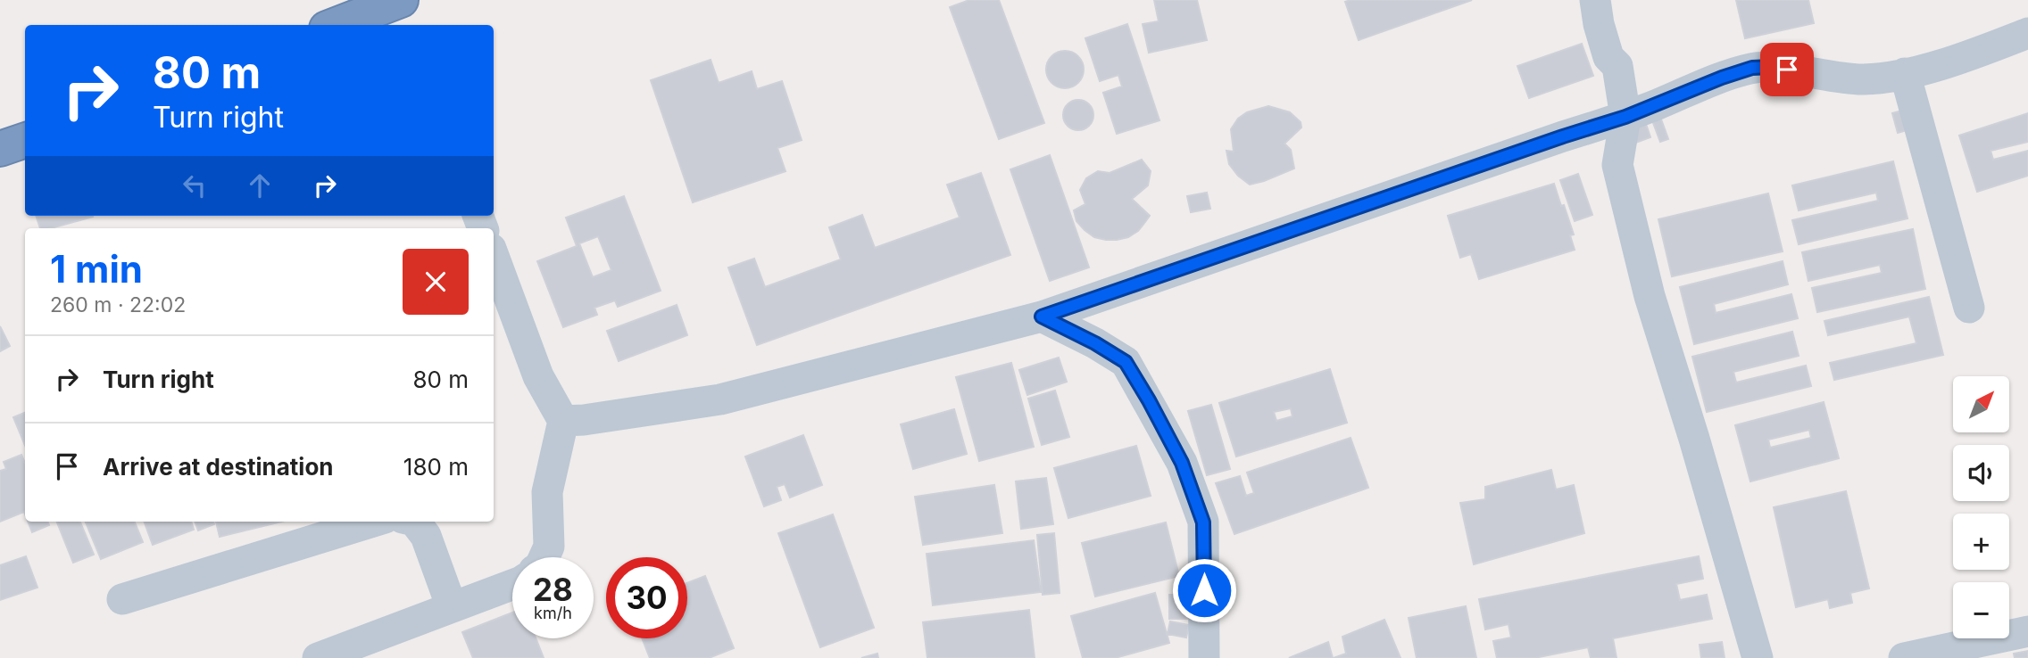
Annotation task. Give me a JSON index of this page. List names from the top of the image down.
{
  "north": "top right",
  "page": {
    "turn": ["80 m", "Turn right"],
    "heading": ["1 min", "260 m · 22:02"],
    "list": [
      {
        "name": "Turn right",
        "value": "80 m"
      },
      {
        "name": "Arrive at destination",
        "value": "180 m"
      }
    ],
    "map_buttons": ["+", "−"],
    "speed": "28 km/h",
    "limit": "30"
  }
}
